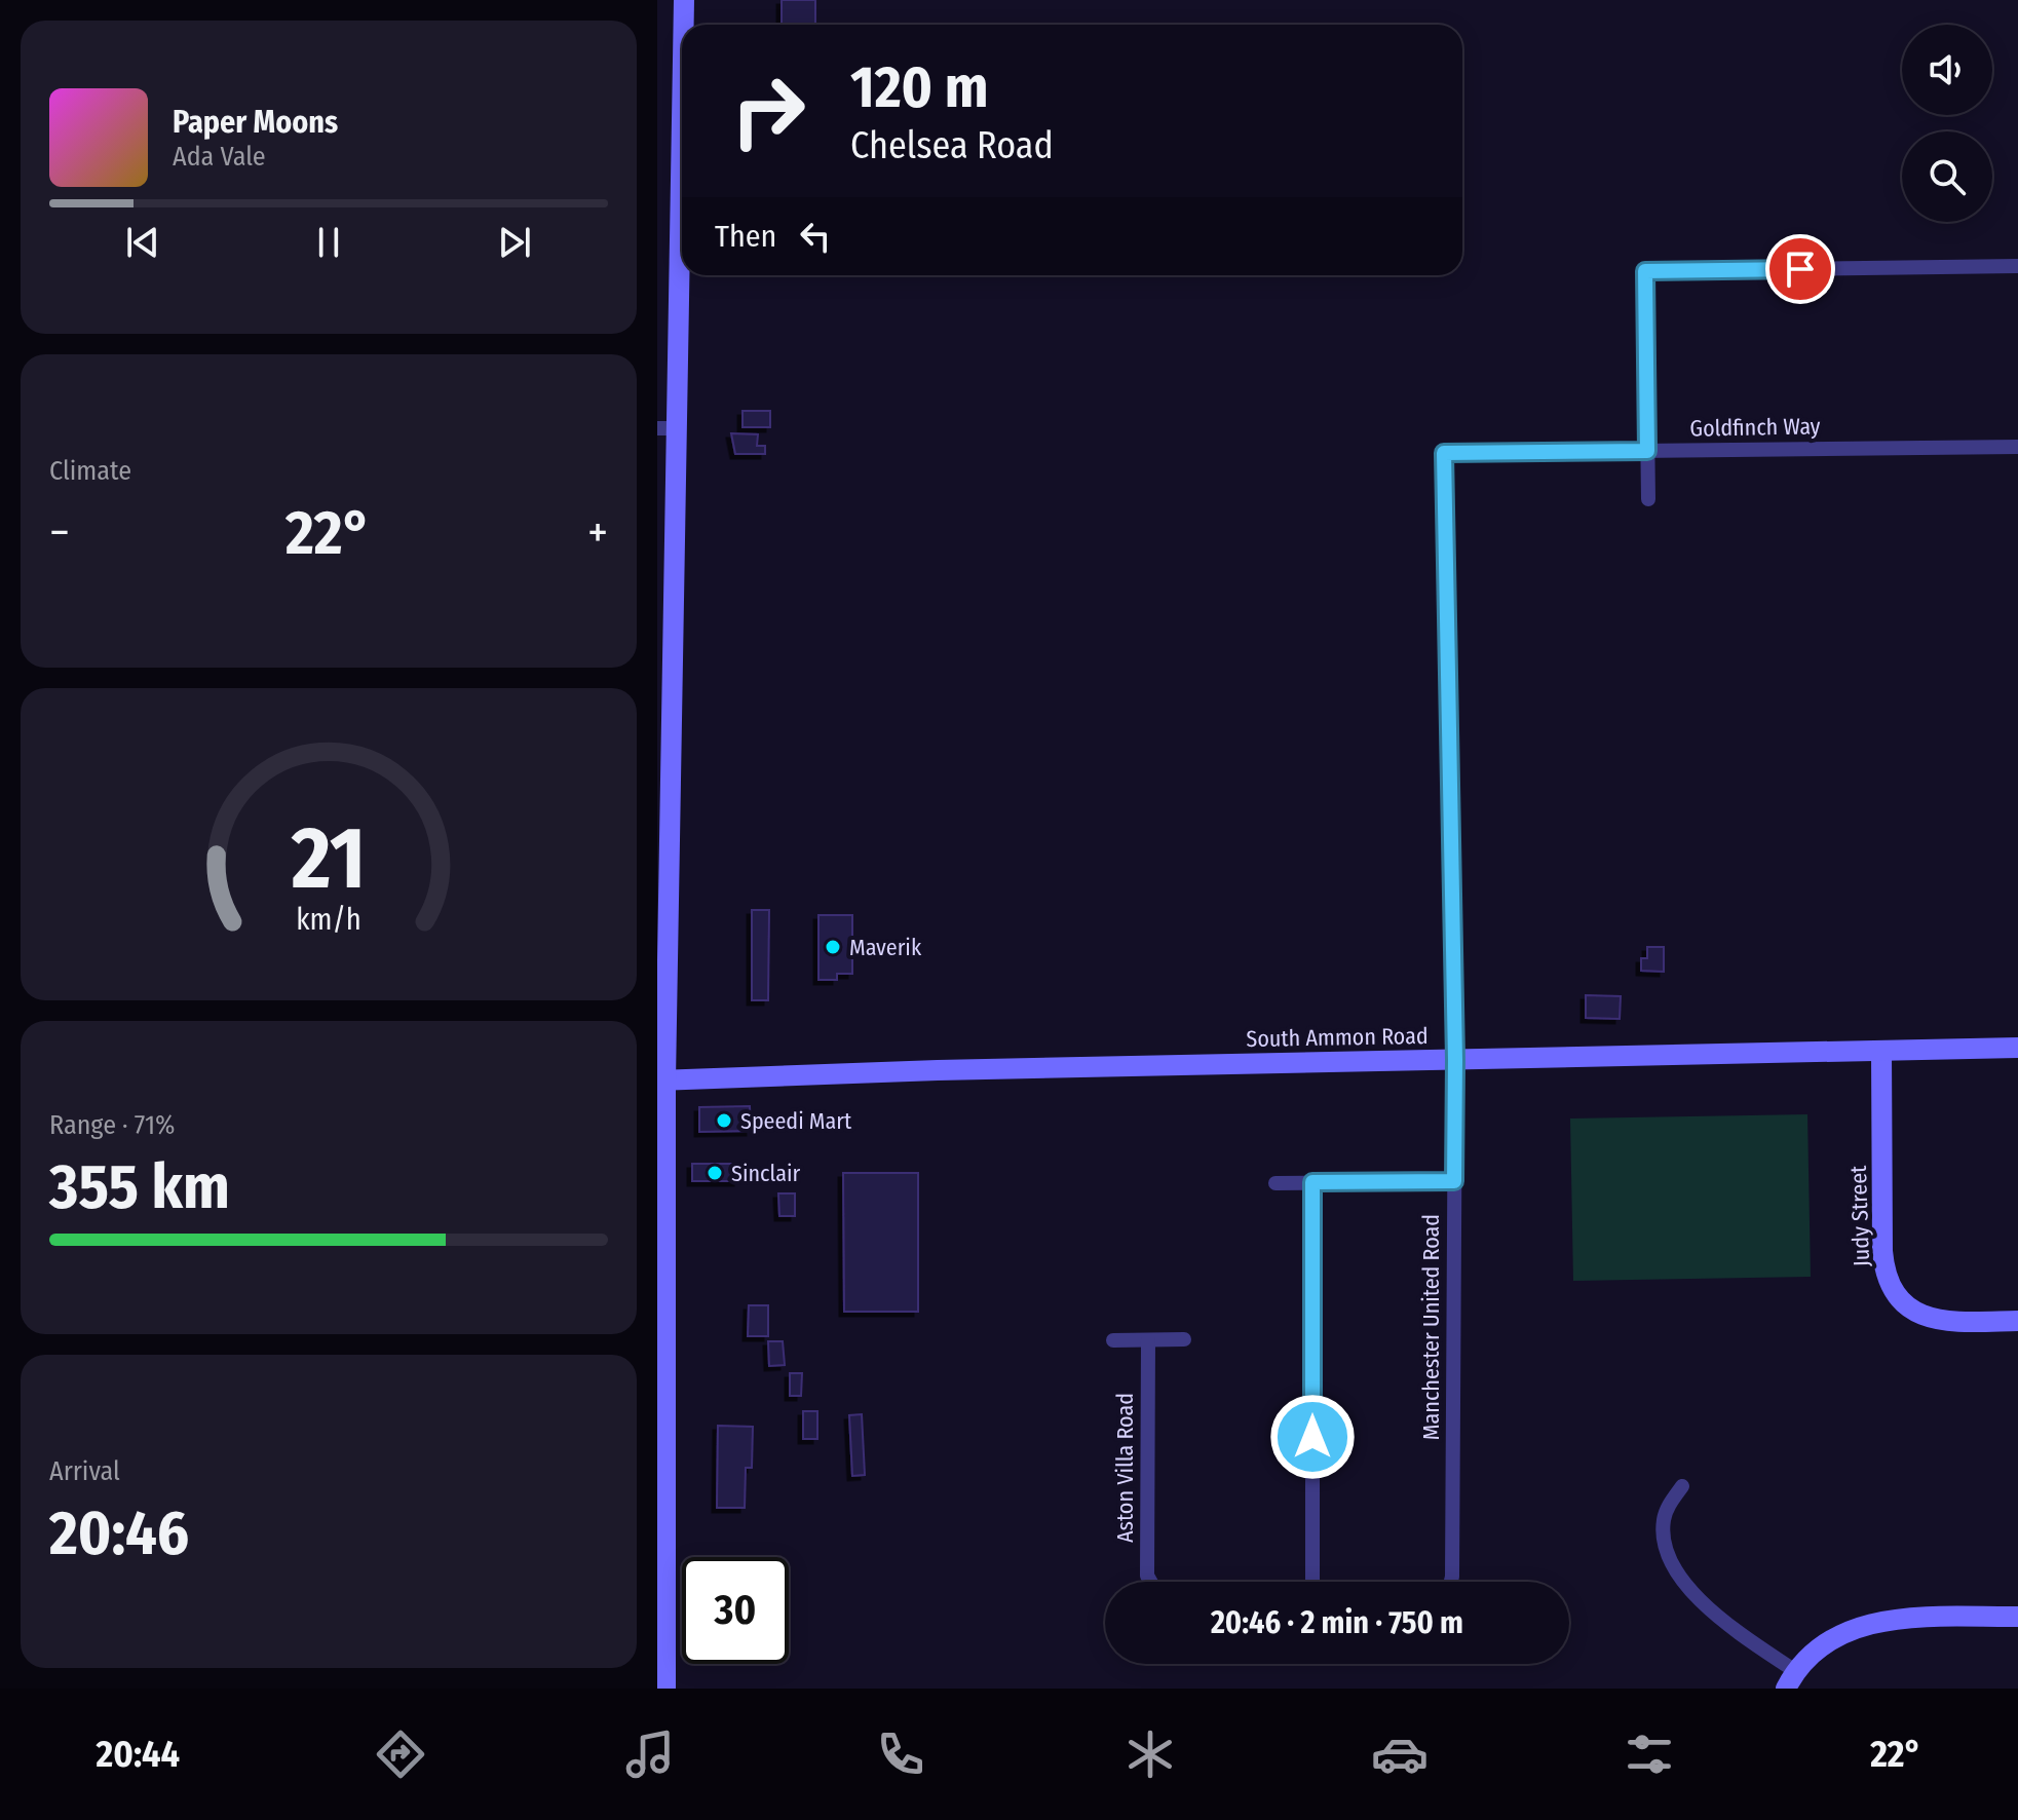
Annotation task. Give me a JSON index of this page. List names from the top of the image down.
{
  "streets": {
    "street": [
      "Goldfinch Way",
      "South Ammon Road",
      "Judy Street",
      "Manchester United Road",
      "Aston Villa Road"
    ]
  },
  "crossings": [
    ["Goldfinch Way", "Manchester United Road"],
    ["South Ammon Road", "Judy Street"],
    ["South Ammon Road", "Manchester United Road"]
  ],
  "places": ["Maverik", "Speedi Mart", "Sinclair"],
  "page": {
    "turn": ["120 m", "Chelsea Road"],
    "song": ["Paper Moons", "Ada Vale"],
    "then": "Then",
    "tile": [
      "Climate",
      ["Range · 71%", "355 km"],
      ["Arrival", "20:46"]
    ],
    "heat": ["−", "22°", "+"],
    "limit": "30",
    "trip": "20:46 · 2 min · 750 m",
    "tabs": ["20:44", "22°"],
    "gauge": ["21", "km/h"]
  }
}
